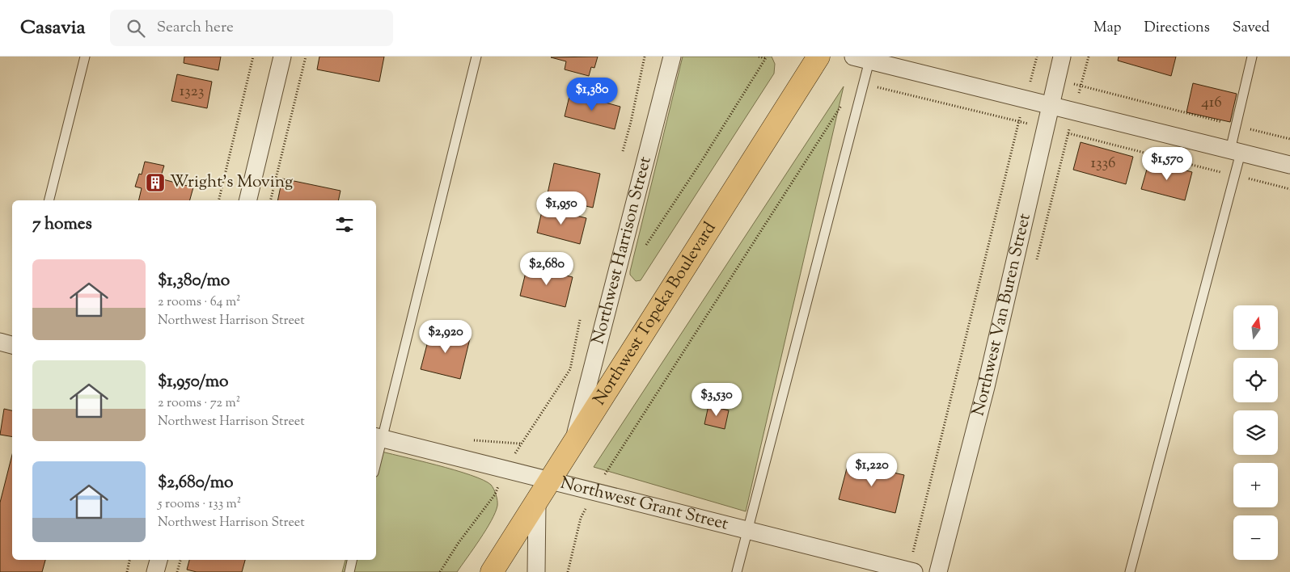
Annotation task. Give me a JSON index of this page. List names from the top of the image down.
{
  "streets": {
    "main road": ["Northwest Topeka Boulevard"],
    "street": ["Northwest Harrison Street", "Northwest Van Buren Street", "Northwest Grant Street"]
  },
  "crossings": [
    ["Northwest Harrison Street", "Northwest Topeka Boulevard"],
    ["Northwest Topeka Boulevard", "Northwest Grant Street"]
  ],
  "places": {
    "building": ["Wright's Moving"]
  },
  "house_numbers": ["1323", "416", "1336"],
  "north": "top",
  "page": {
    "header": "Casavia",
    "search": "Search here",
    "nav": ["Map", "Directions", "Saved"],
    "price": [
      "$1,380",
      "$1,570",
      "$1,950",
      "$2,680",
      "$2,920",
      "$3,530",
      "$1,220"
    ],
    "heading": "7 homes",
    "list": [
      {
        "name": "$1,380/mo",
        "note": "2 rooms · 64 m² · Northwest Harrison Street"
      },
      {
        "name": "$1,950/mo",
        "note": "2 rooms · 72 m² · Northwest Harrison Street"
      },
      {
        "name": "$2,680/mo",
        "note": "5 rooms · 133 m² · Northwest Harrison Street"
      }
    ],
    "map_buttons": ["+", "−"]
  }
}
